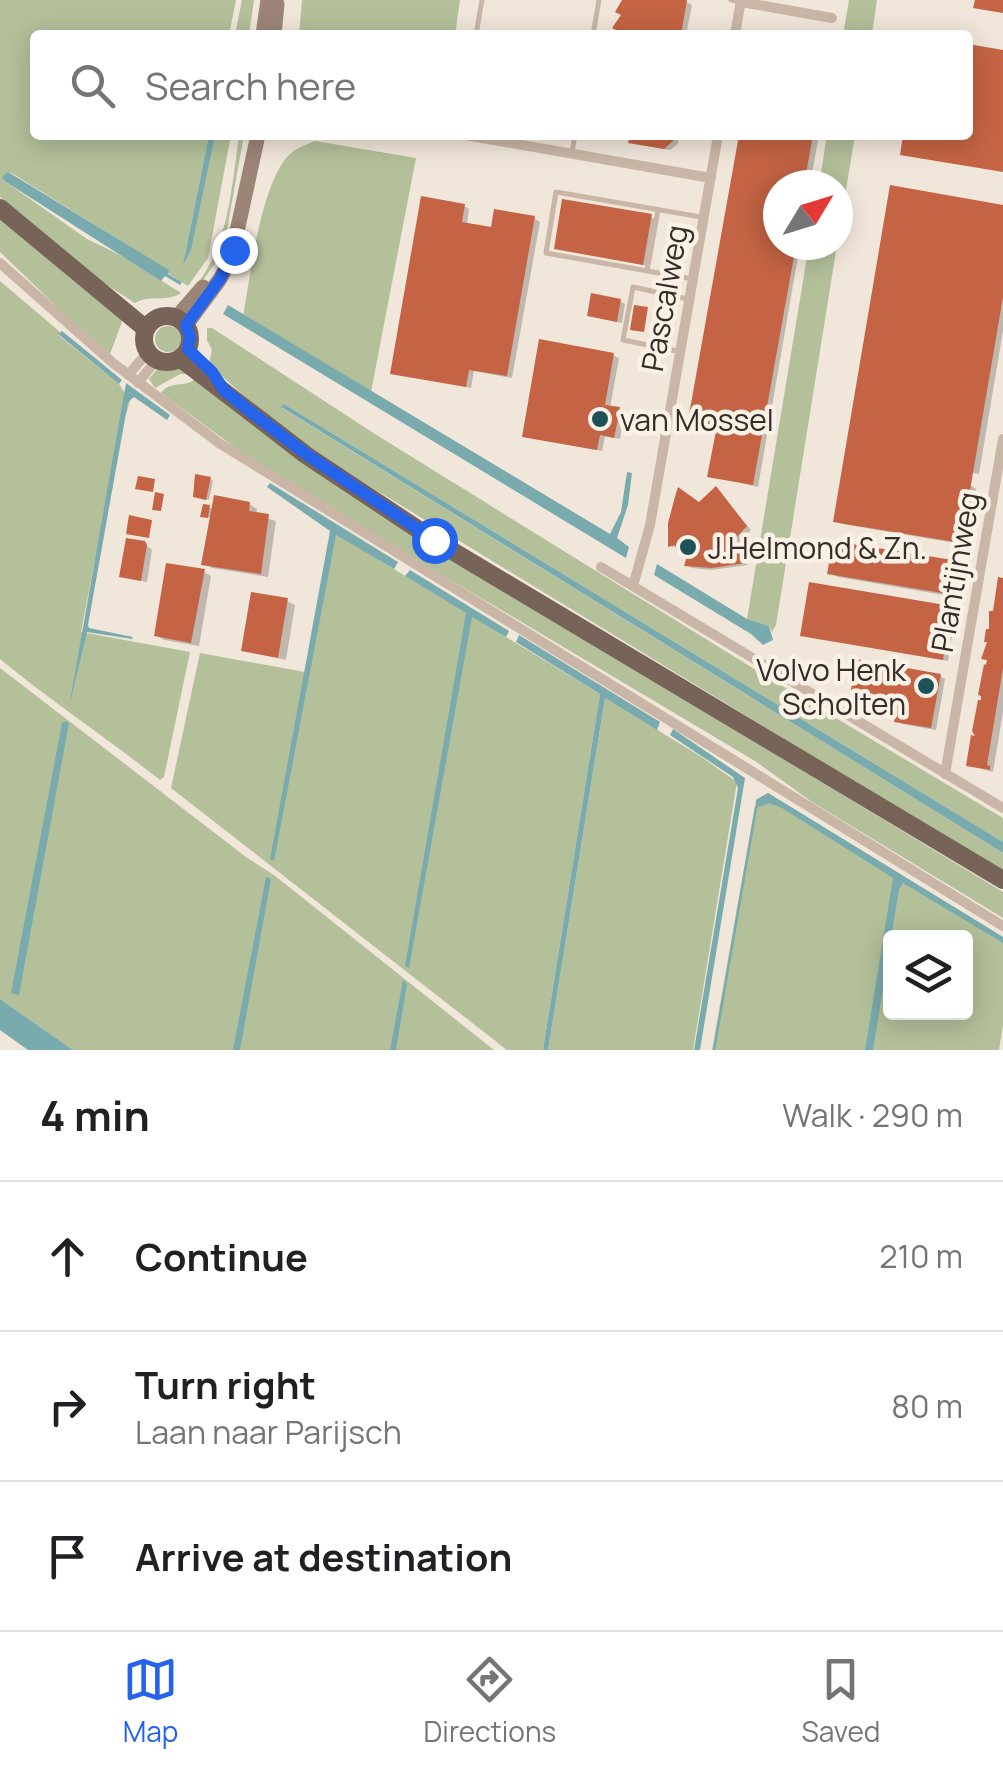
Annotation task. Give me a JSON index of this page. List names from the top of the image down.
{
  "streets": {
    "street": ["Pascalweg", "Plantijnweg"]
  },
  "places": ["van Mossel", "J.Helmond & Zn.", "Volvo Henk Scholten"],
  "north": "top right",
  "page": {
    "search": "Search here",
    "heading": ["4 min", "Walk · 290 m"],
    "list": [
      ["Continue", "210 m"],
      ["Turn right", "Laan naar Parijsch", "80 m"],
      "Arrive at destination"
    ],
    "nav": ["Map", "Directions", "Saved"]
  }
}
